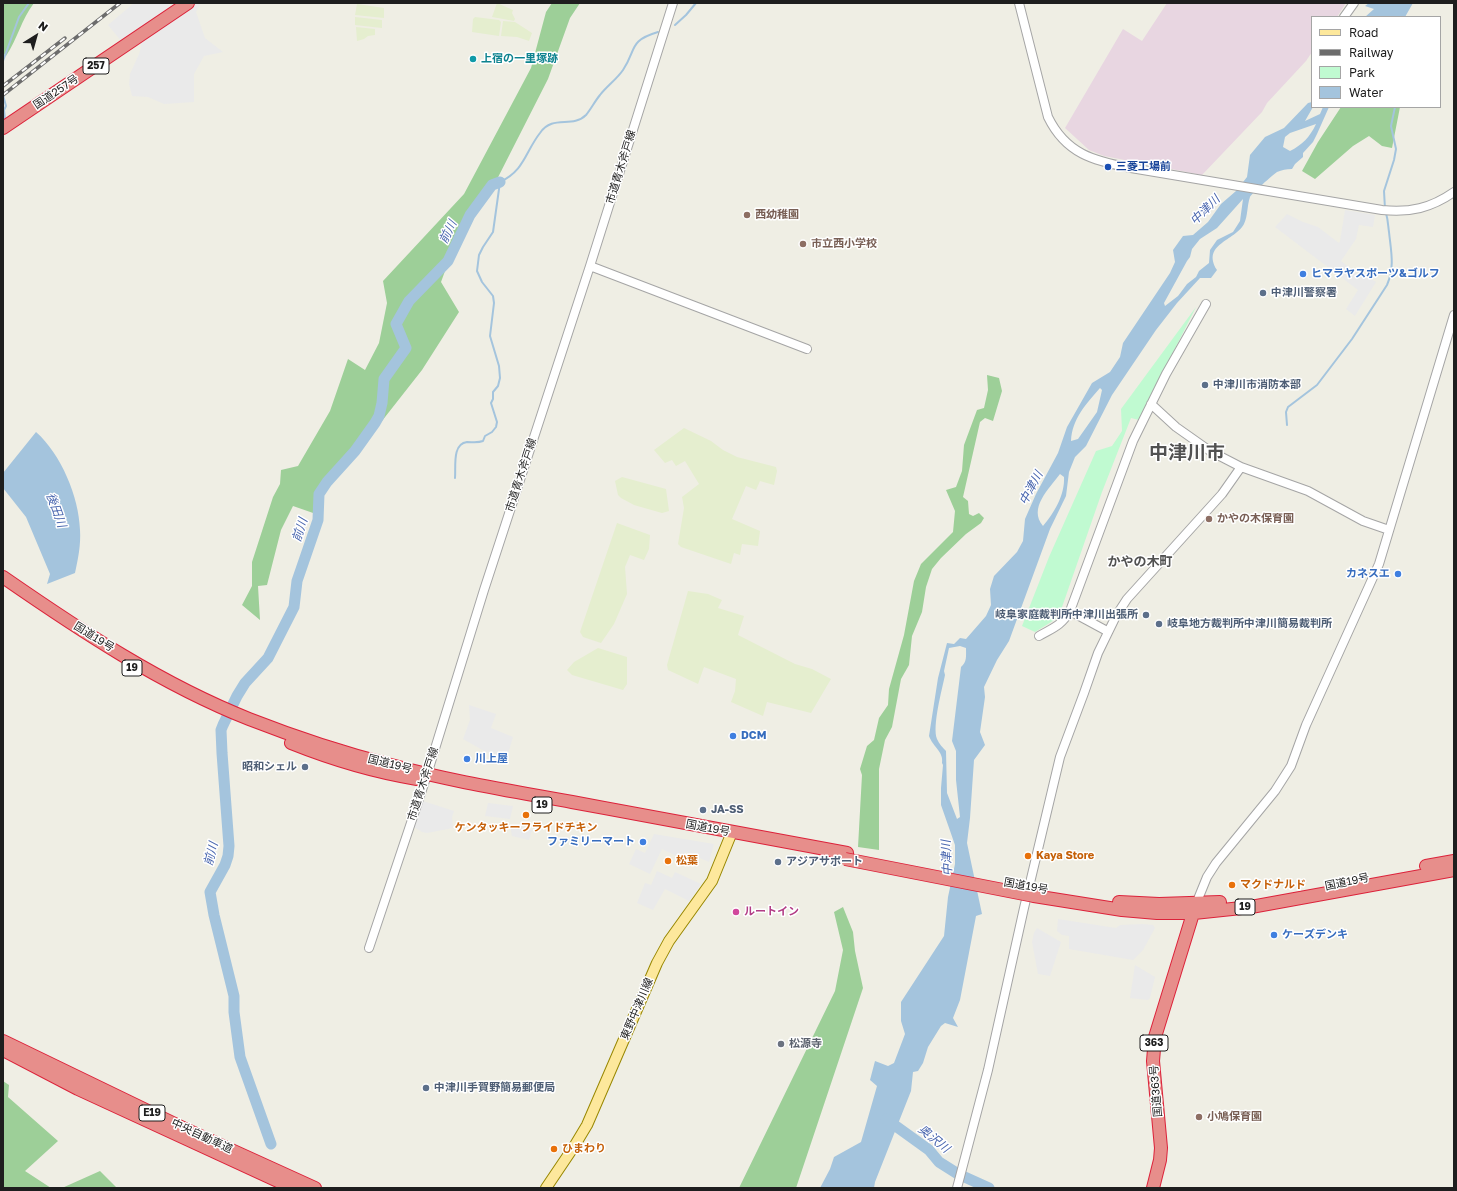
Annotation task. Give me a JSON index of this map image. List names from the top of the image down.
{
  "streets": {
    "highway": [
      "257",
      "国道257号",
      "国道19号",
      "19",
      "363",
      "国道363号",
      "E19",
      "中央自動車道"
    ],
    "main road": ["東野中津川線"],
    "street": ["市道青木斧戸線"]
  },
  "crossings": [
    ["市道青木斧戸線", "国道19号"],
    ["国道19号", "東野中津川線"],
    ["国道19号", "国道363号"]
  ],
  "districts": ["中津川市", "かやの木町"],
  "water": [
    "中津川",
    "前川",
    "後田川",
    "奥沢川"
  ],
  "places": [
    "上宿の一里塚跡",
    "三菱工場前",
    "西幼稚園",
    "市立西小学校",
    "ヒマラヤスポーツ&ゴルフ",
    "中津川警察署",
    "中津川市消防本部",
    "かやの木保育園",
    "カネスエ",
    "岐阜家庭裁判所中津川出張所",
    "岐阜地方裁判所中津川簡易裁判所",
    "DCM",
    "川上屋",
    "昭和シェル",
    "JA-SS",
    "ケンタッキーフライドチキン",
    "ファミリーマート",
    "Kaya Store",
    "松葉",
    "アジアサポート",
    "マクドナルド",
    "ルートイン",
    "ケーズデンキ",
    "松源寺",
    "中津川手賀野簡易郵便局",
    "小鳩保育園",
    "ひまわり"
  ],
  "legend": [
    "Road",
    "Railway",
    "Park",
    "Water"
  ],
  "north": "top right"
}
